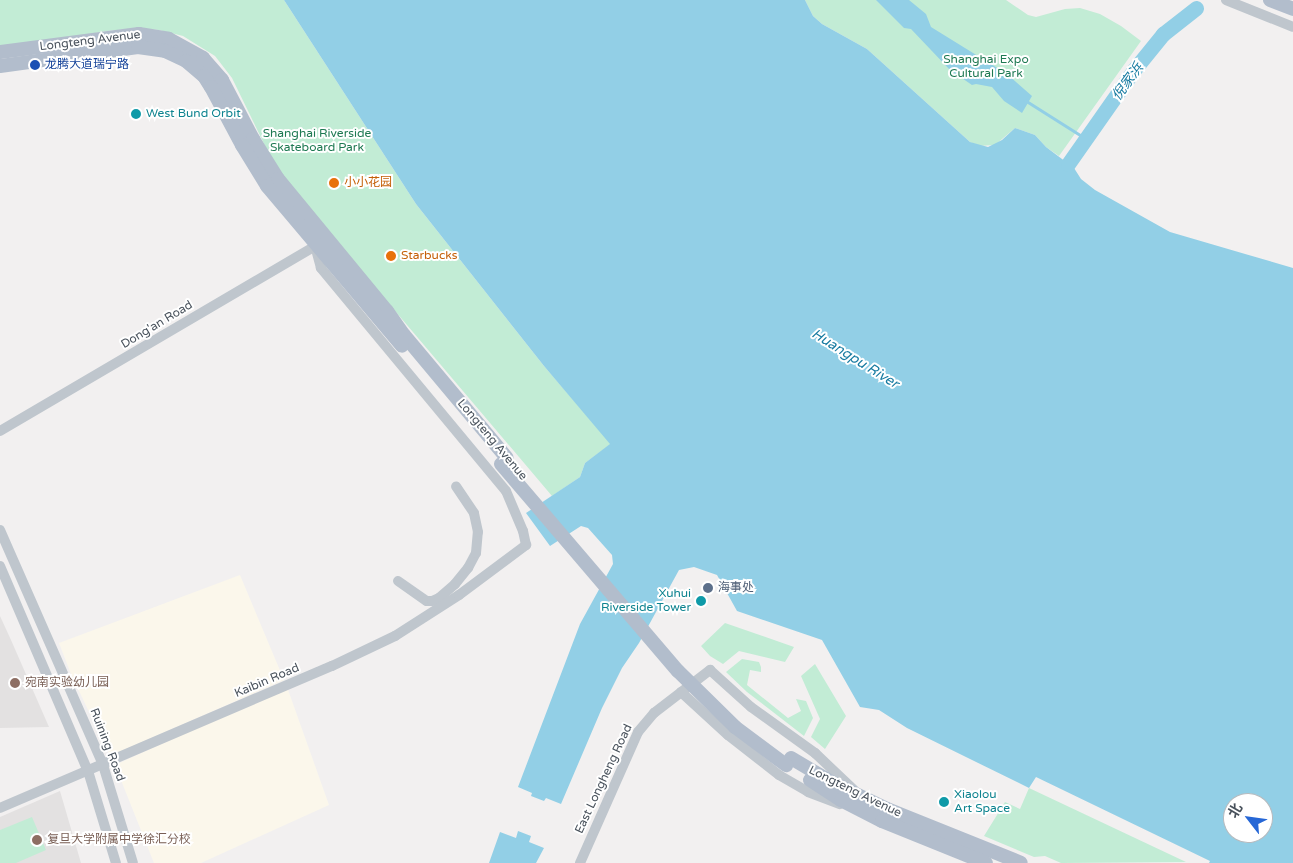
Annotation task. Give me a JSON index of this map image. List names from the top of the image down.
{
  "streets": {
    "main road": ["Longteng Avenue"],
    "street": [
      "Dong'an Road",
      "Kaibin Road",
      "Ruining Road",
      "East Longheng Road"
    ]
  },
  "crossings": [
    ["Longteng Avenue", "Dong'an Road"],
    ["Longteng Avenue", "Kaibin Road"],
    ["Longteng Avenue", "East Longheng Road"],
    ["Dong'an Road", "Kaibin Road"],
    ["Kaibin Road", "Ruining Road"]
  ],
  "water": ["倪家浜", "Huangpu River"],
  "parks": ["Shanghai Expo Cultural Park", "Shanghai Riverside Skateboard Park"],
  "places": [
    "龙腾大道瑞宁路",
    "West Bund Orbit",
    "小小花园",
    "Starbucks",
    "海事处",
    "Xuhui Riverside Tower",
    "宛南实验幼儿园",
    "Xiaolou Art Space",
    "复旦大学附属中学徐汇分校"
  ],
  "north": "top left"
}
